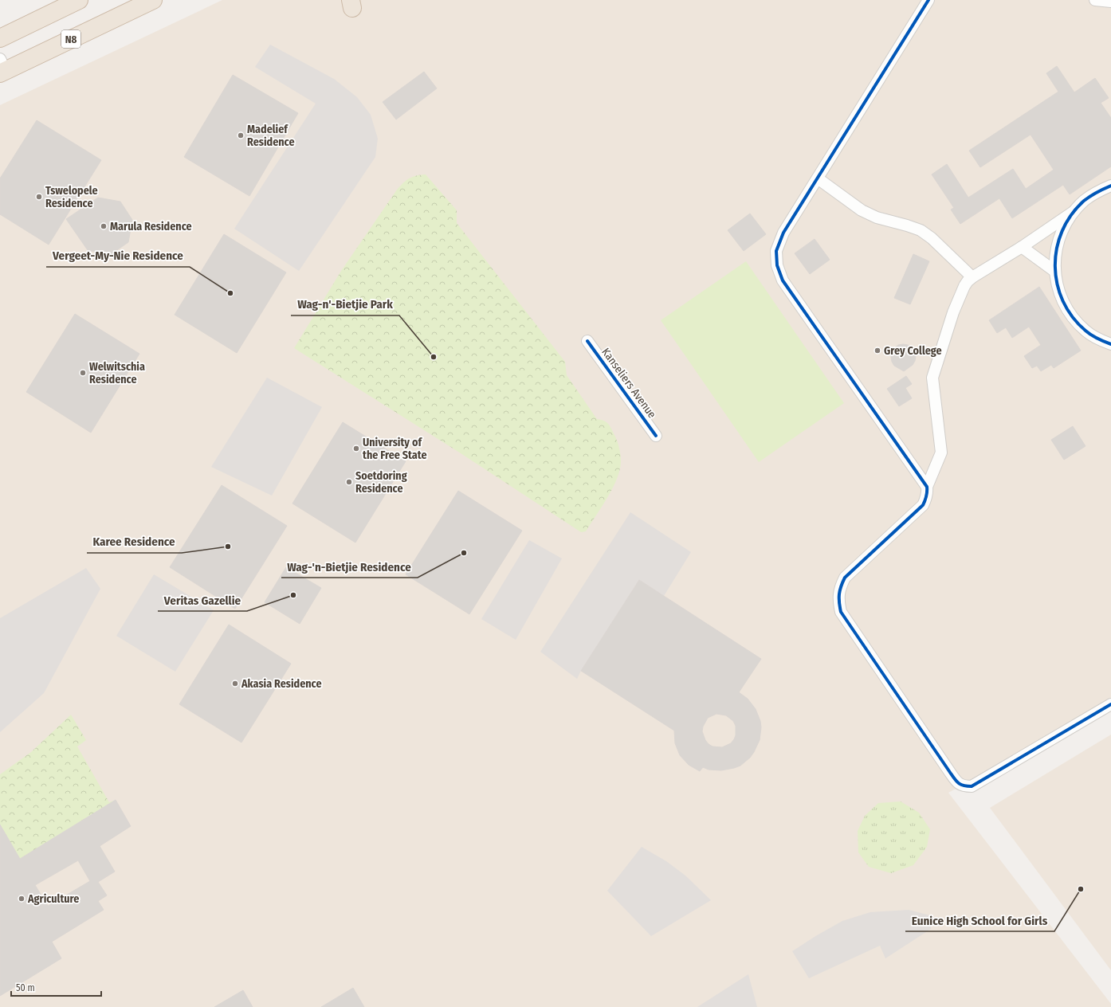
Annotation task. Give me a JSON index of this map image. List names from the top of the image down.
{
  "streets": {
    "highway": ["N8"],
    "street": ["Kanseliers Avenue"]
  },
  "places": [
    "Madelief Residence",
    "Tswelopele Residence",
    "Marula Residence",
    "Vergeet-My-Nie Residence",
    "Grey College",
    "Wag-n'-Bietjie Park",
    "Welwitschia Residence",
    "University of the Free State",
    "Soetdoring Residence",
    "Karee Residence",
    "Wag-'n-Bietjie Residence",
    "Veritas Gazellie",
    "Akasia Residence",
    "Eunice High School for Girls",
    "Agriculture"
  ],
  "scale_bar": "50 m"
}
